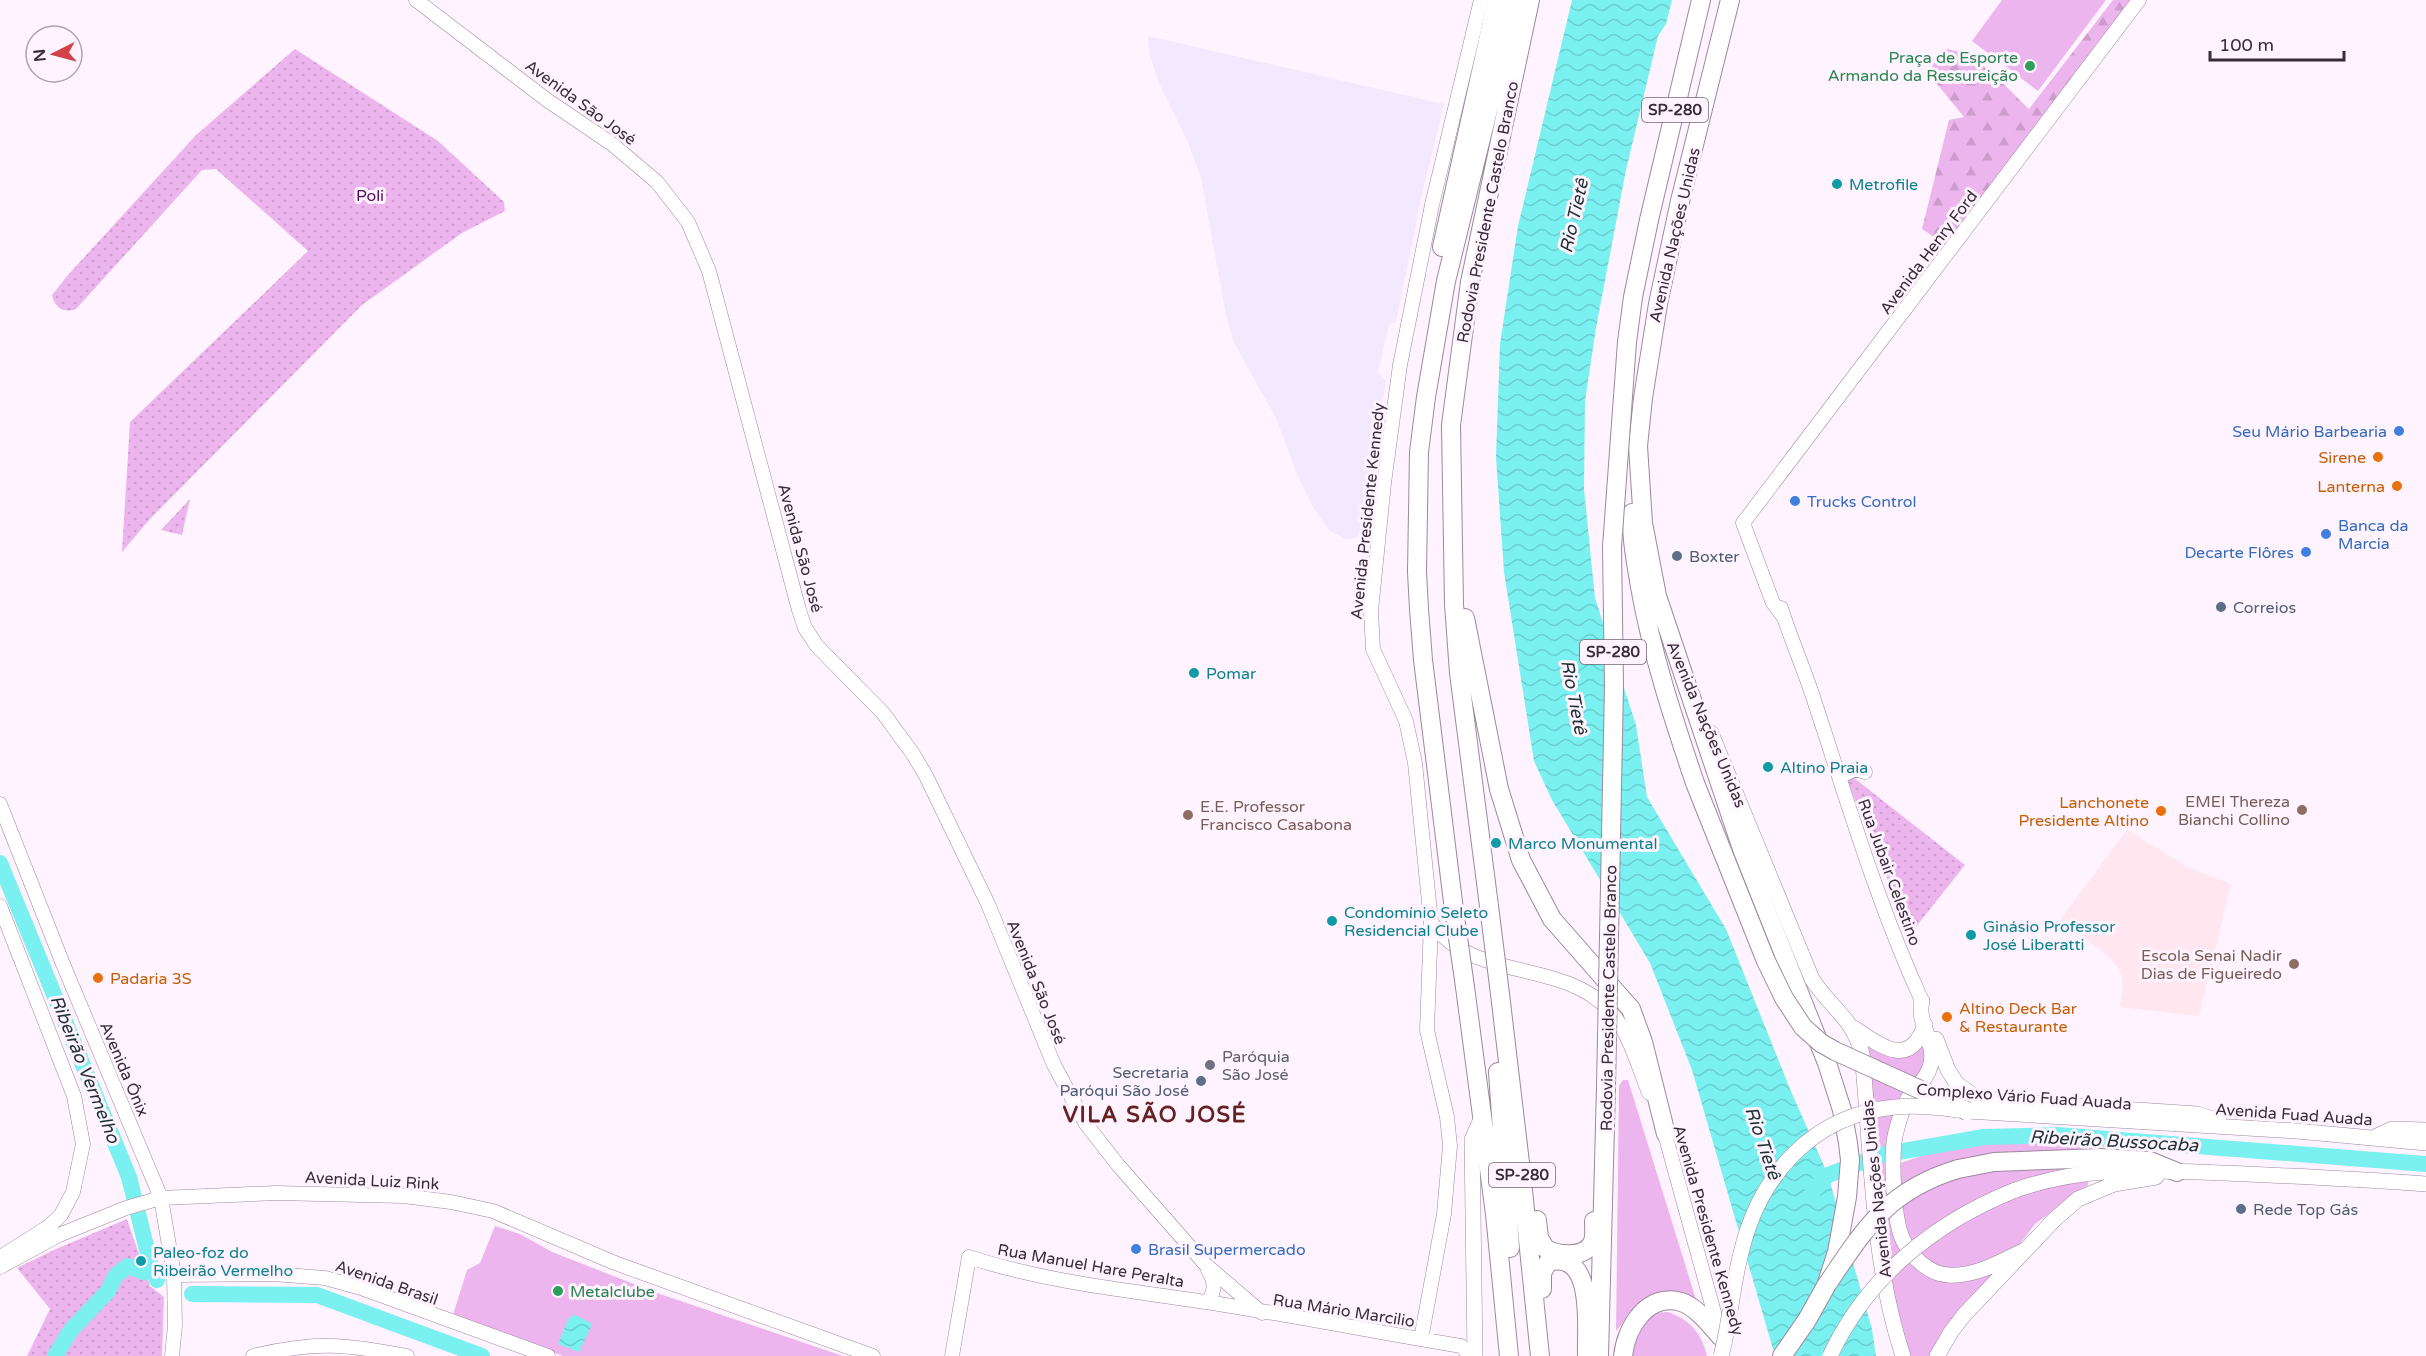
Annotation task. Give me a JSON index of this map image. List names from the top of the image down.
{
  "streets": {
    "highway": ["SP-280", "Rodovia Presidente Castelo Branco", "Avenida Nações Unidas"],
    "main road": [
      "Avenida São José",
      "Avenida Henry Ford",
      "Avenida Presidente Kennedy",
      "Rua Jubair Celestino",
      "Avenida Ônix",
      "Complexo Vário Fuad Auada",
      "Avenida Fuad Auada",
      "Avenida Luiz Rink",
      "Rua Manuel Hare Peralta",
      "Avenida Brasil",
      "Rua Mário Marcilio"
    ]
  },
  "crossings": [
    ["Avenida São José", "Rua Mário Marcilio"],
    ["Avenida Henry Ford", "Rua Jubair Celestino"],
    ["Avenida Ônix", "Avenida Luiz Rink"],
    ["Avenida Ônix", "Avenida Brasil"],
    ["Complexo Vário Fuad Auada", "Avenida Fuad Auada"],
    ["Rua Manuel Hare Peralta", "Rua Mário Marcilio"]
  ],
  "districts": ["VILA SÃO JOSÉ"],
  "water": ["Rio Tietê", "Ribeirão Vermelho", "Ribeirão Bussocaba"],
  "parks": ["Poli"],
  "places": [
    "Praça de Esporte Armando da Ressureição",
    "Metrofile",
    "Seu Mário Barbearia",
    "Sirene",
    "Lanterna",
    "Trucks Control",
    "Banca da Marcia",
    "Decarte Flôres",
    "Boxter",
    "Correios",
    "Pomar",
    "Altino Praia",
    "EMEI Thereza Bianchi Collino",
    "Lanchonete Presidente Altino",
    "E.E. Professor Francisco Casabona",
    "Marco Monumental",
    "Condomínio Seleto Residencial Clube",
    "Ginásio Professor José Liberatti",
    "Escola Senai Nadir Dias de Figueiredo",
    "Padaria 3S",
    "Altino Deck Bar & Restaurante",
    "Paróquia São José",
    "Secretaria Paróqui São José",
    "Rede Top Gás",
    "Brasil Supermercado",
    "Paleo-foz do Ribeirão Vermelho",
    "Metalclube"
  ],
  "scale_bar": "100 m",
  "north": "left"
}
